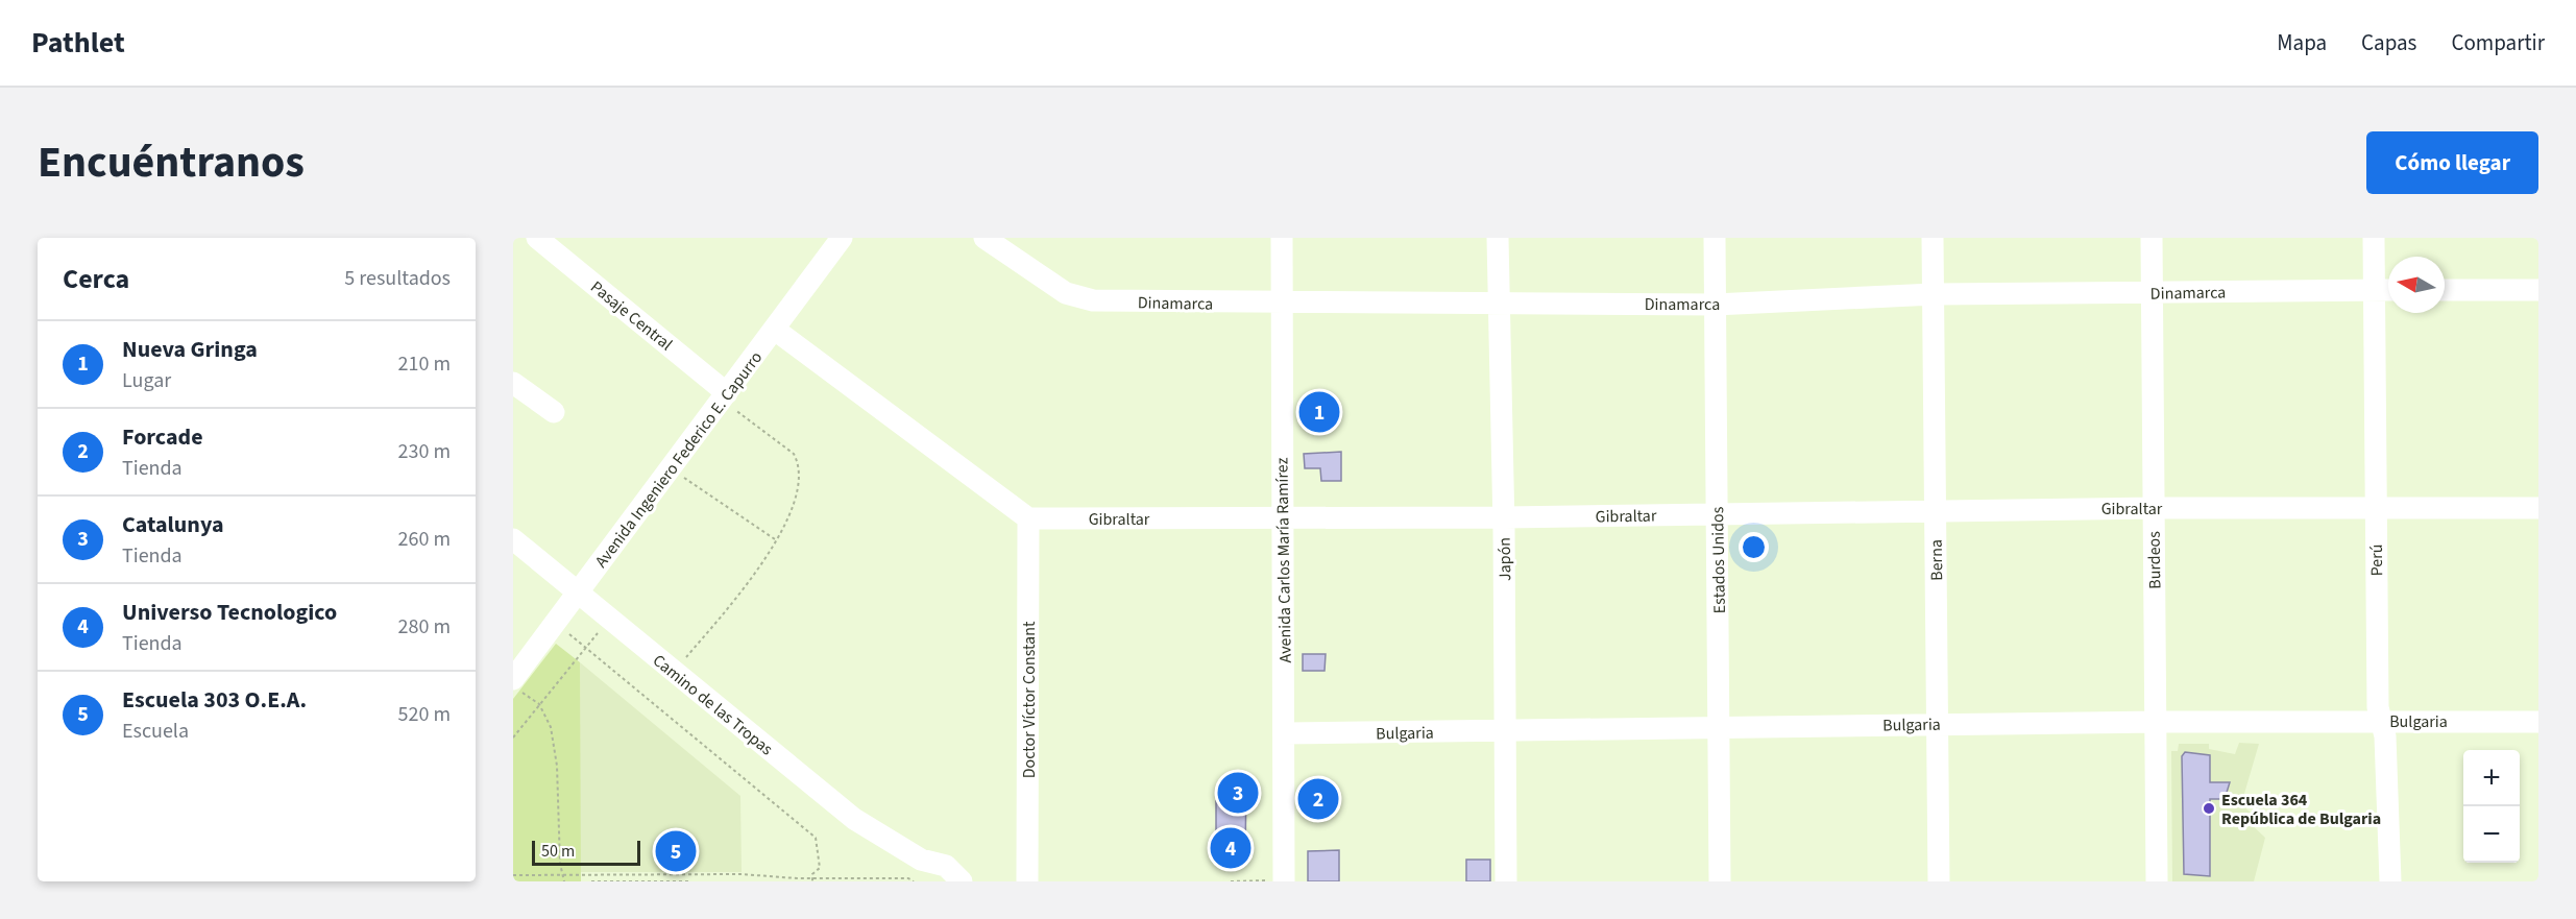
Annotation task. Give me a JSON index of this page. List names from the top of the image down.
{
  "streets": {
    "street": [
      "Dinamarca",
      "Pasaje Central",
      "Avenida Ingeniero Federico E. Capurro",
      "Gibraltar",
      "Japón",
      "Avenida Carlos María Ramírez",
      "Estados Unidos",
      "Berna",
      "Burdeos",
      "Perú",
      "Doctor Víctor Constant",
      "Camino de las Tropas",
      "Bulgaria"
    ]
  },
  "crossings": [
    ["Dinamarca", "Japón"],
    ["Dinamarca", "Avenida Carlos María Ramírez"],
    ["Dinamarca", "Estados Unidos"],
    ["Dinamarca", "Berna"],
    ["Dinamarca", "Burdeos"],
    ["Dinamarca", "Perú"],
    ["Pasaje Central", "Avenida Ingeniero Federico E. Capurro"],
    ["Avenida Ingeniero Federico E. Capurro", "Camino de las Tropas"],
    ["Gibraltar", "Japón"],
    ["Gibraltar", "Avenida Carlos María Ramírez"],
    ["Gibraltar", "Estados Unidos"],
    ["Gibraltar", "Berna"],
    ["Gibraltar", "Burdeos"],
    ["Gibraltar", "Perú"],
    ["Gibraltar", "Doctor Víctor Constant"],
    ["Japón", "Bulgaria"],
    ["Avenida Carlos María Ramírez", "Bulgaria"],
    ["Estados Unidos", "Bulgaria"],
    ["Berna", "Bulgaria"],
    ["Burdeos", "Bulgaria"],
    ["Perú", "Bulgaria"]
  ],
  "places": ["Escuela 364 República de Bulgaria"],
  "scale_bar": "50 m",
  "north": "left",
  "page": {
    "header": "Pathlet",
    "nav": ["Mapa", "Capas", "Compartir"],
    "title": "Encuéntranos",
    "buttons": "Cómo llegar",
    "heading": ["Cerca", "5 resultados"],
    "list": [
      {
        "mark": "1",
        "name": "Nueva Gringa",
        "note": "Lugar",
        "value": "210 m"
      },
      {
        "mark": "2",
        "name": "Forcade",
        "note": "Tienda",
        "value": "230 m"
      },
      {
        "mark": "3",
        "name": "Catalunya",
        "note": "Tienda",
        "value": "260 m"
      },
      {
        "mark": "4",
        "name": "Universo Tecnologico",
        "note": "Tienda",
        "value": "280 m"
      },
      {
        "mark": "5",
        "name": "Escuela 303 O.E.A.",
        "note": "Escuela",
        "value": "520 m"
      }
    ],
    "pins": [
      "1",
      "3",
      "2",
      "4",
      "5"
    ],
    "map_buttons": ["+", "−"],
    "scale": "50 m"
  }
}
